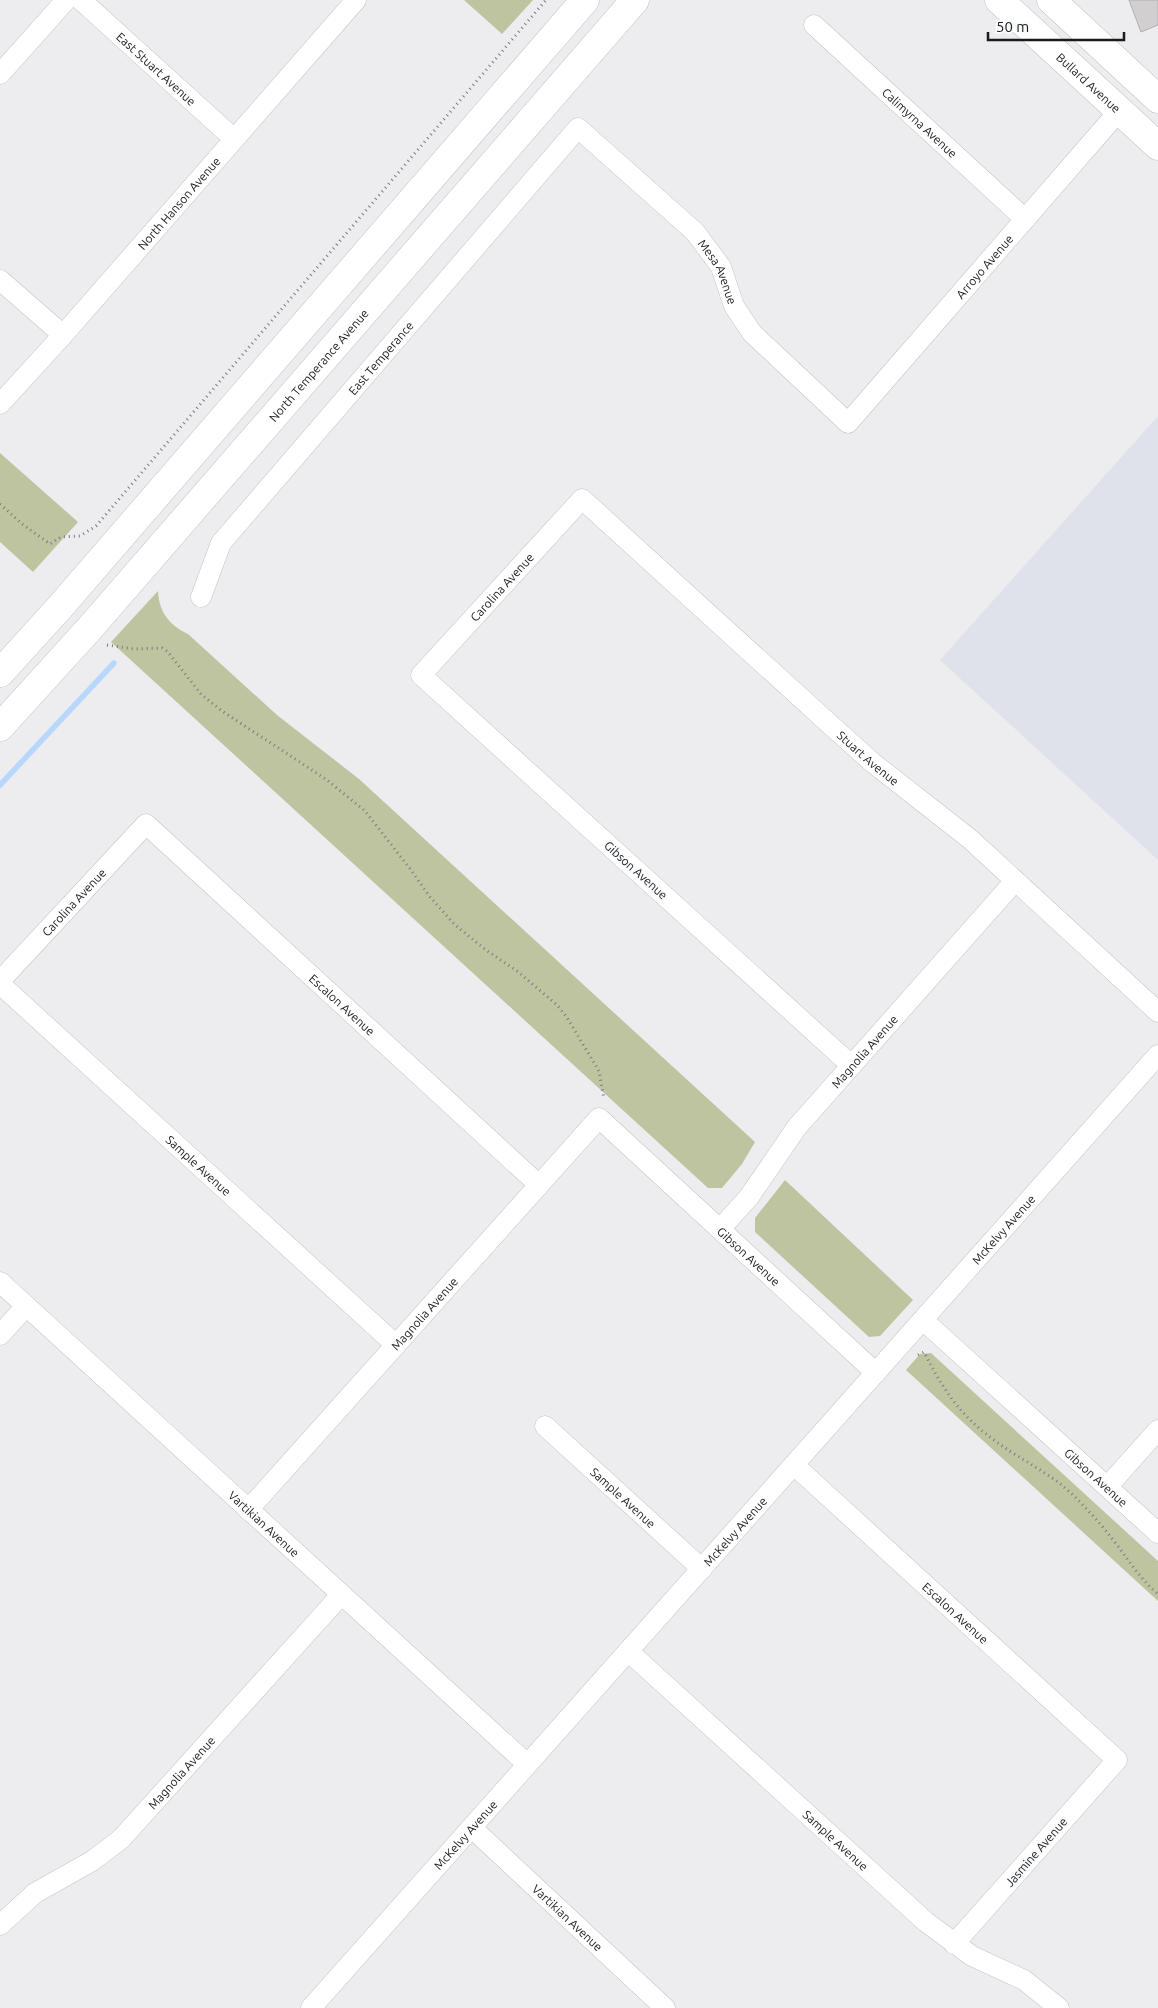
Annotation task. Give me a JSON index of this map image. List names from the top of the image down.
{
  "streets": {
    "main road": ["Bullard Avenue", "North Temperance Avenue"],
    "street": [
      "East Stuart Avenue",
      "Calimyrna Avenue",
      "North Hanson Avenue",
      "Arroyo Avenue",
      "Mesa Avenue",
      "East Temperance",
      "Carolina Avenue",
      "Stuart Avenue",
      "Gibson Avenue",
      "Escalon Avenue",
      "Magnolia Avenue",
      "Sample Avenue",
      "McKelvy Avenue",
      "Vartikian Avenue",
      "Jasmine Avenue"
    ]
  },
  "crossings": [
    ["East Stuart Avenue", "North Hanson Avenue"],
    ["Bullard Avenue", "Arroyo Avenue"],
    ["Calimyrna Avenue", "Arroyo Avenue"],
    ["Arroyo Avenue", "Mesa Avenue"],
    ["Mesa Avenue", "East Temperance"],
    ["Carolina Avenue", "Stuart Avenue"],
    ["Carolina Avenue", "Gibson Avenue"],
    ["Carolina Avenue", "Escalon Avenue"],
    ["Carolina Avenue", "Sample Avenue"],
    ["Stuart Avenue", "Magnolia Avenue"],
    ["Gibson Avenue", "Magnolia Avenue"],
    ["Gibson Avenue", "McKelvy Avenue"],
    ["Escalon Avenue", "Magnolia Avenue"],
    ["Escalon Avenue", "McKelvy Avenue"],
    ["Escalon Avenue", "Jasmine Avenue"],
    ["Magnolia Avenue", "Sample Avenue"],
    ["Magnolia Avenue", "Vartikian Avenue"],
    ["Sample Avenue", "McKelvy Avenue"],
    ["Sample Avenue", "Jasmine Avenue"],
    ["McKelvy Avenue", "Vartikian Avenue"]
  ],
  "scale_bar": "50 m"
}
